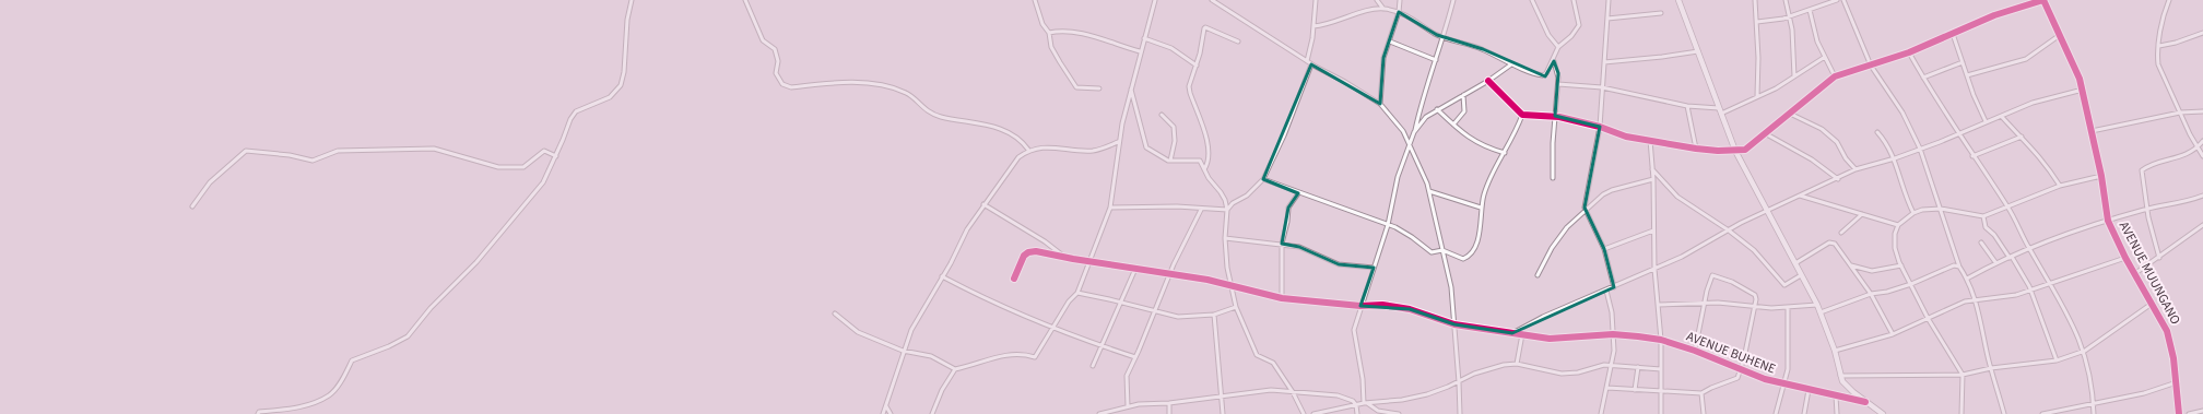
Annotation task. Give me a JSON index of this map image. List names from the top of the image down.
{
  "streets": {
    "street": ["AVENUE MUUNGANO", "AVENUE BUHENE"]
  }
}
